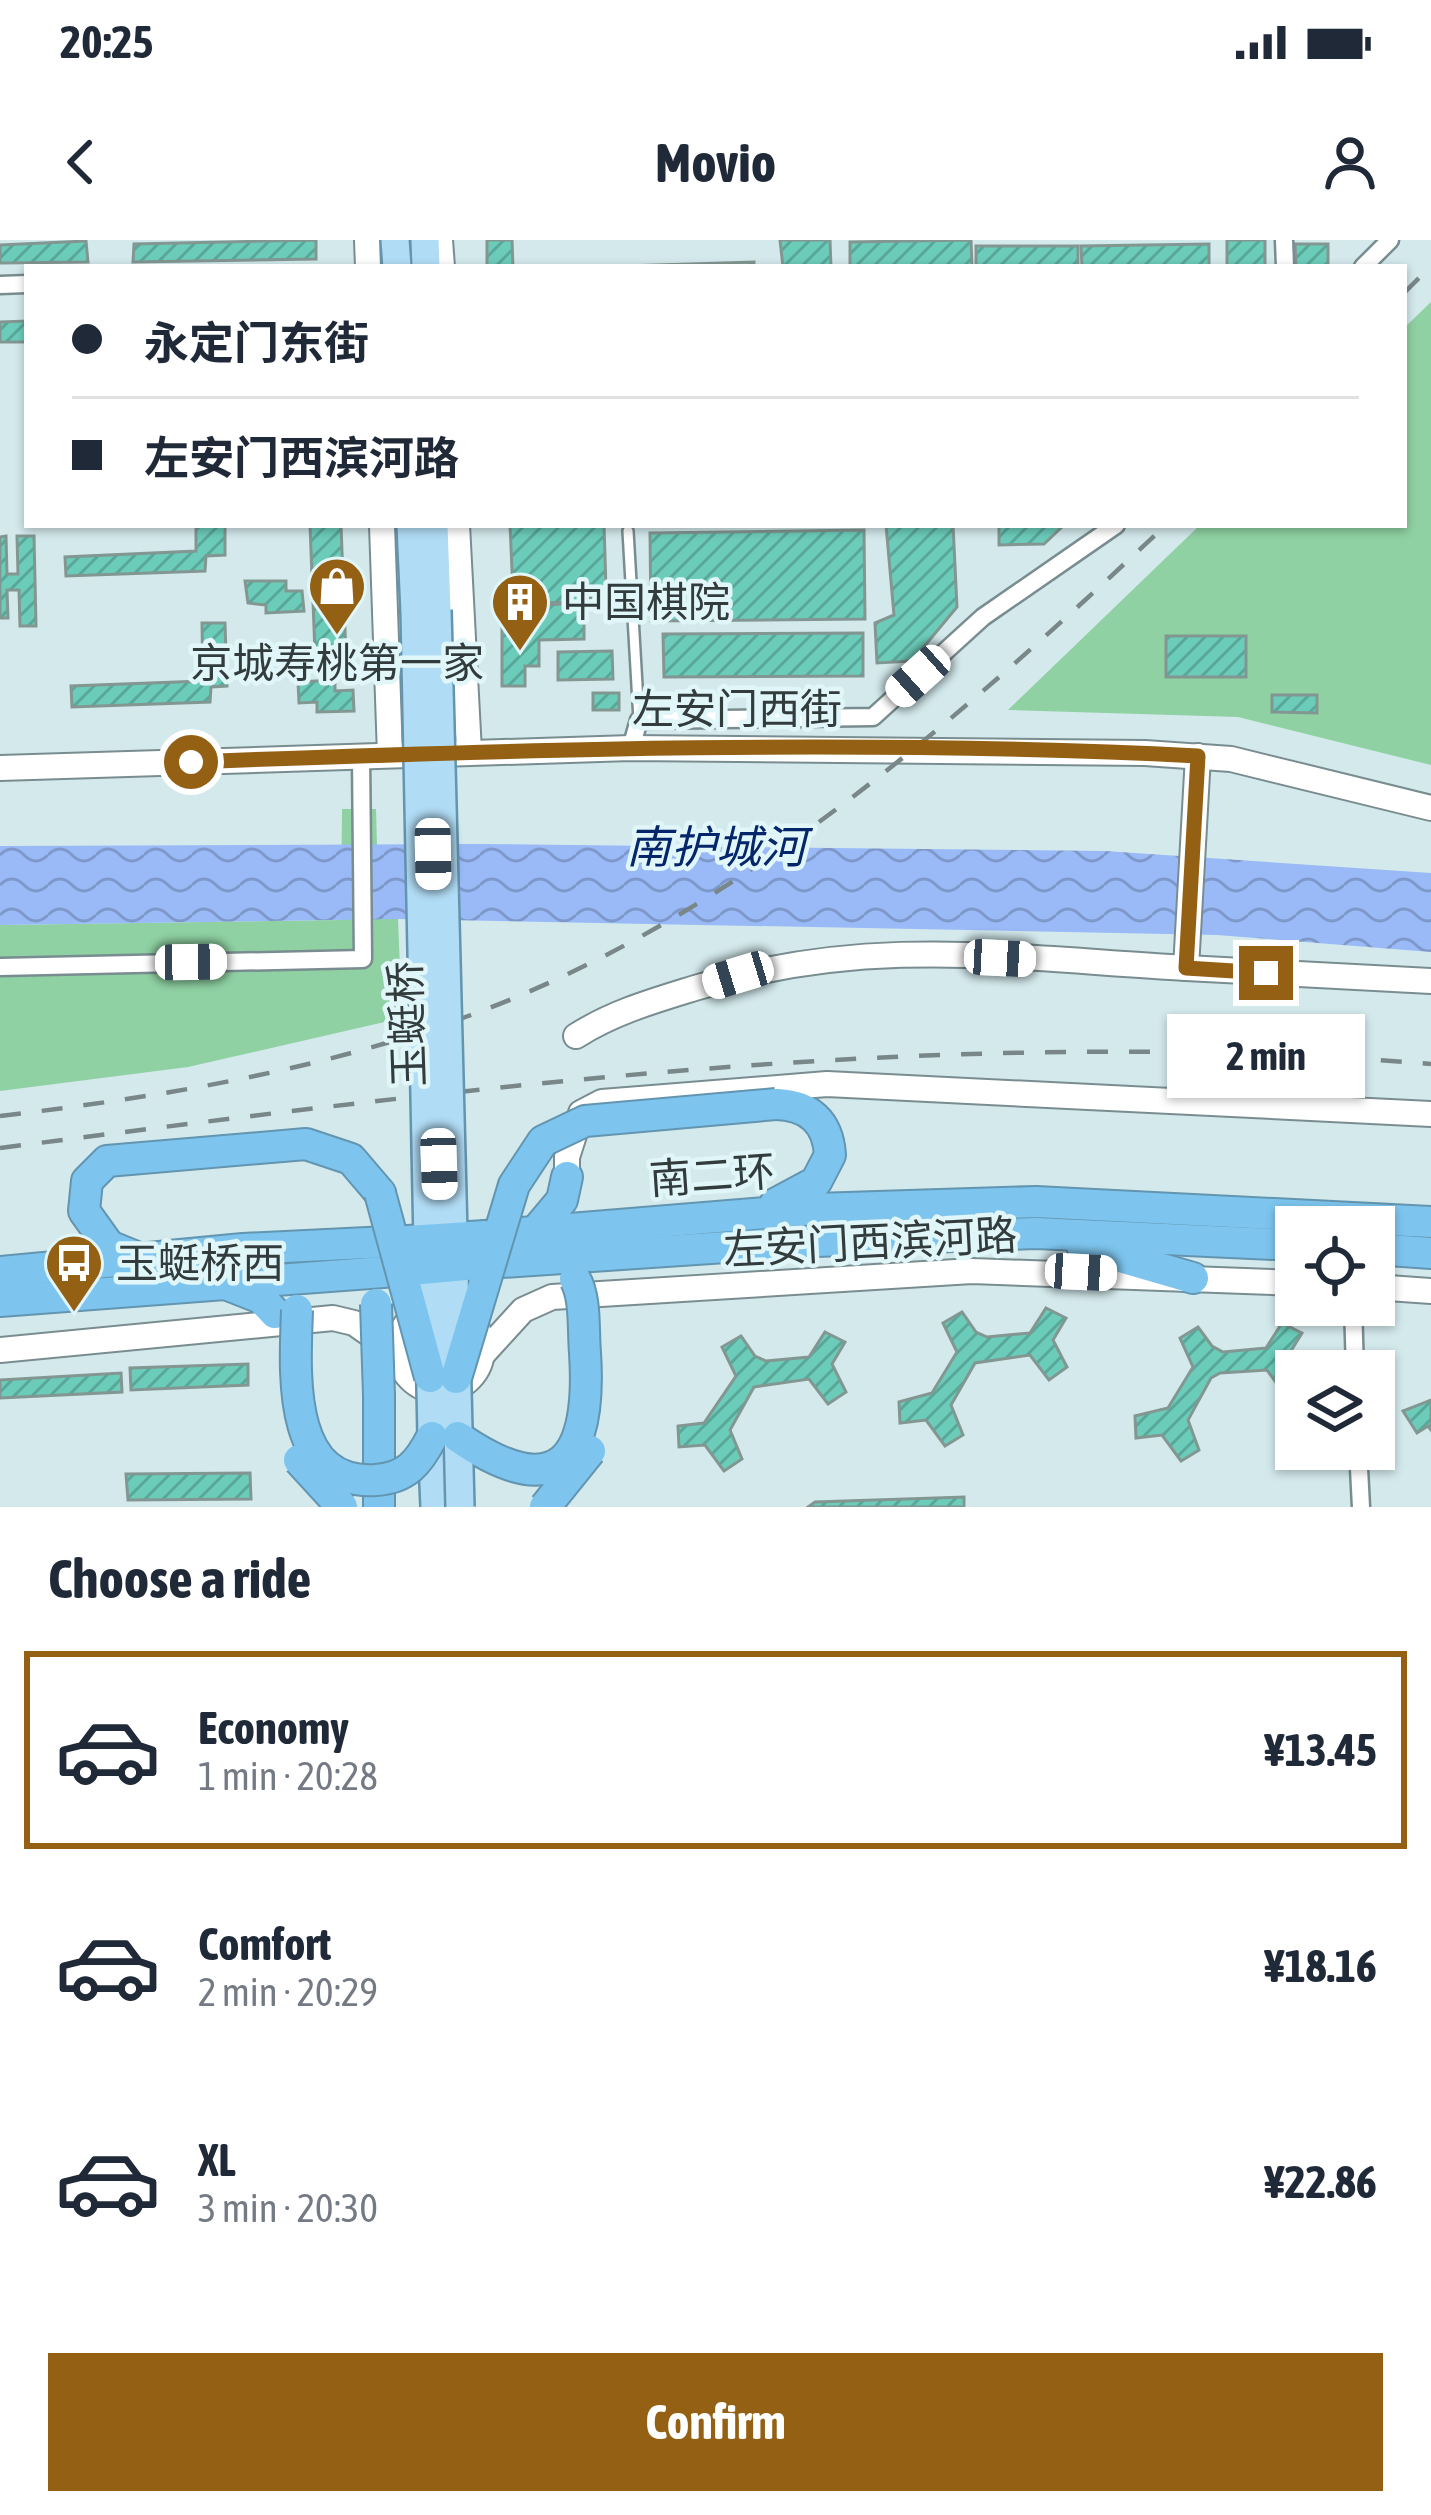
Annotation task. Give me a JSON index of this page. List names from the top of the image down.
{
  "streets": {
    "highway": ["南二环"],
    "main road": ["玉蜓桥"],
    "street": ["左安门西街", "左安门西滨河路"]
  },
  "crossings": [
    ["玉蜓桥", "左安门西滨河路"]
  ],
  "water": ["南护城河"],
  "places": {
    "shop": ["京城寿桃第一家"],
    "building": ["中国棋院"],
    "bus stop": ["玉蜓桥西"]
  },
  "page": {
    "status": "20:25",
    "header": "Movio",
    "banner": ["永定门东街", "左安门西滨河路"],
    "bubble": "2 min",
    "heading": "Choose a ride",
    "list": [
      {
        "name": "Economy",
        "note": "1 min · 20:28",
        "value": "¥13.45"
      },
      {
        "name": "Comfort",
        "note": "2 min · 20:29",
        "value": "¥18.16"
      },
      {
        "name": "XL",
        "note": "3 min · 20:30",
        "value": "¥22.86"
      }
    ],
    "buttons": "Confirm"
  }
}
